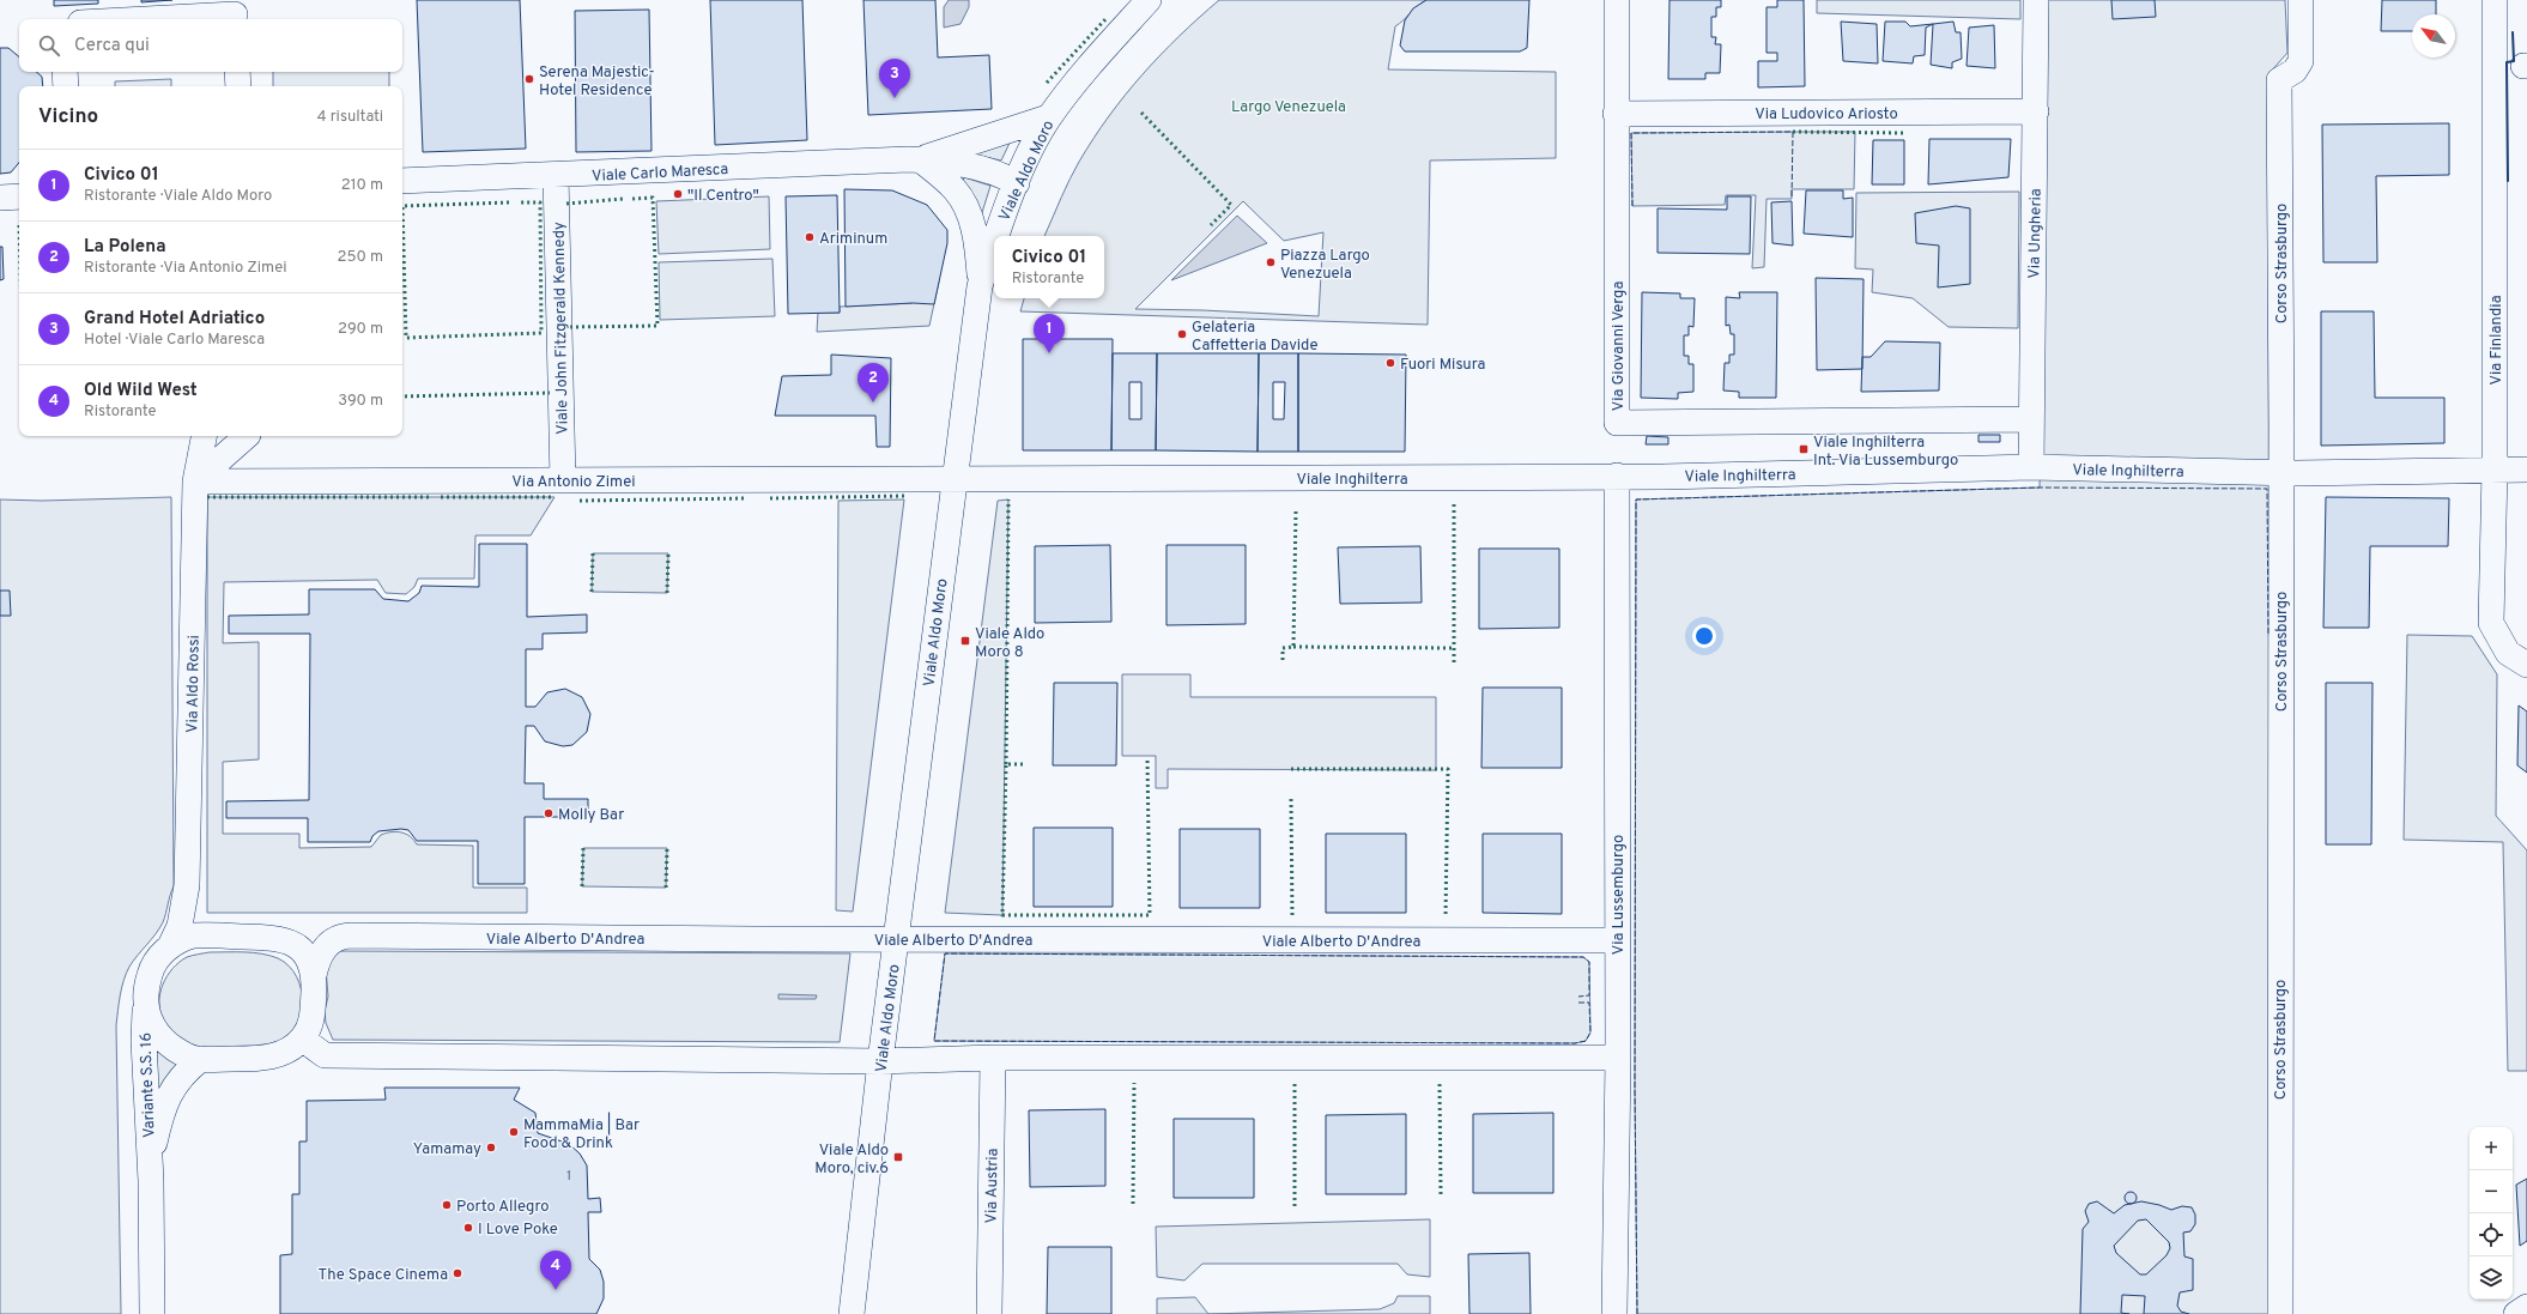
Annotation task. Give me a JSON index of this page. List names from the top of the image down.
{
  "streets": {
    "street": [
      "Via Ludovico Ariosto",
      "Viale Aldo Moro",
      "Viale Carlo Maresca",
      "Via Ungheria",
      "Corso Strasburgo",
      "Viale John Fitzgerald Kennedy",
      "Via Finlandia",
      "Via Giovanni Verga",
      "Viale Inghilterra",
      "Via Antonio Zimei",
      "Via Aldo Rossi",
      "Via Lussemburgo",
      "Viale Alberto D'Andrea",
      "Variante S.S. 16",
      "Via Austria"
    ]
  },
  "crossings": [
    ["Via Ludovico Ariosto", "Via Ungheria"],
    ["Via Ludovico Ariosto", "Via Giovanni Verga"],
    ["Viale Aldo Moro", "Viale Carlo Maresca"],
    ["Viale Aldo Moro", "Viale Inghilterra"],
    ["Viale Aldo Moro", "Via Antonio Zimei"],
    ["Viale Aldo Moro", "Viale Alberto D'Andrea"],
    ["Viale Carlo Maresca", "Viale John Fitzgerald Kennedy"],
    ["Via Ungheria", "Via Giovanni Verga"],
    ["Via Ungheria", "Viale Inghilterra"],
    ["Corso Strasburgo", "Viale Inghilterra"],
    ["Viale John Fitzgerald Kennedy", "Via Antonio Zimei"],
    ["Via Finlandia", "Viale Inghilterra"],
    ["Viale Inghilterra", "Via Antonio Zimei"],
    ["Viale Inghilterra", "Via Lussemburgo"],
    ["Via Antonio Zimei", "Via Aldo Rossi"],
    ["Via Aldo Rossi", "Viale Alberto D'Andrea"],
    ["Via Aldo Rossi", "Variante S.S. 16"],
    ["Via Lussemburgo", "Viale Alberto D'Andrea"],
    ["Viale Alberto D'Andrea", "Variante S.S. 16"]
  ],
  "parks": ["Largo Venezuela"],
  "places": {
    "other": [
      "Serena Majestic- Hotel Residence",
      "\"Il Centro\"",
      "Ariminum",
      "Piazza Largo Venezuela",
      "Gelateria Caffetteria Davide",
      "Fuori Misura",
      "Molly Bar",
      "MammaMia | Bar Food & Drink",
      "Yamamay",
      "Porto Allegro",
      "I Love Poke",
      "The Space Cinema"
    ],
    "transit": ["Viale Inghilterra Int. Via Lussemburgo", "Viale Aldo Moro 8", "Viale Aldo Moro, civ.6"]
  },
  "house_numbers": ["1"],
  "north": "top left",
  "page": {
    "search": "Cerca qui",
    "pins": [
      "3",
      "1",
      "2",
      "4"
    ],
    "heading": ["Vicino", "4 risultati"],
    "list": [
      {
        "mark": "1",
        "name": "Civico 01",
        "note": "Ristorante · Viale Aldo Moro",
        "value": "210 m"
      },
      {
        "mark": "2",
        "name": "La Polena",
        "note": "Ristorante · Via Antonio Zimei",
        "value": "250 m"
      },
      {
        "mark": "3",
        "name": "Grand Hotel Adriatico",
        "note": "Hotel · Viale Carlo Maresca",
        "value": "290 m"
      },
      {
        "mark": "4",
        "name": "Old Wild West",
        "note": "Ristorante",
        "value": "390 m"
      }
    ],
    "popup": ["Civico 01", "Ristorante"],
    "map_buttons": ["+", "−"]
  }
}
